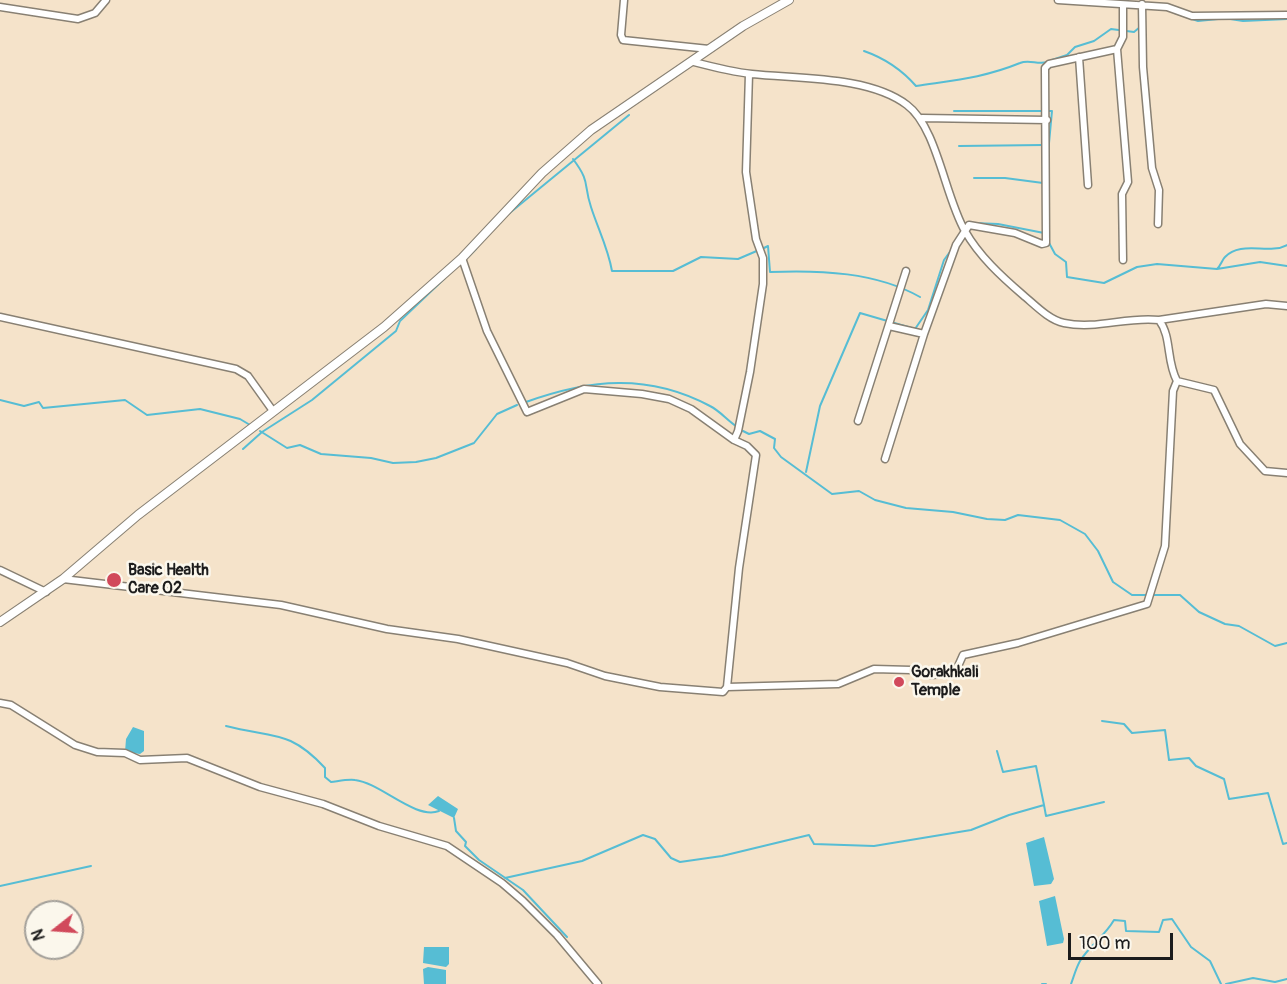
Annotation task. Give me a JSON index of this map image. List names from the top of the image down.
{
  "places": ["Basic Health Care 02", "Gorakhkali Temple"],
  "scale_bar": "100 m",
  "north": "left"
}
